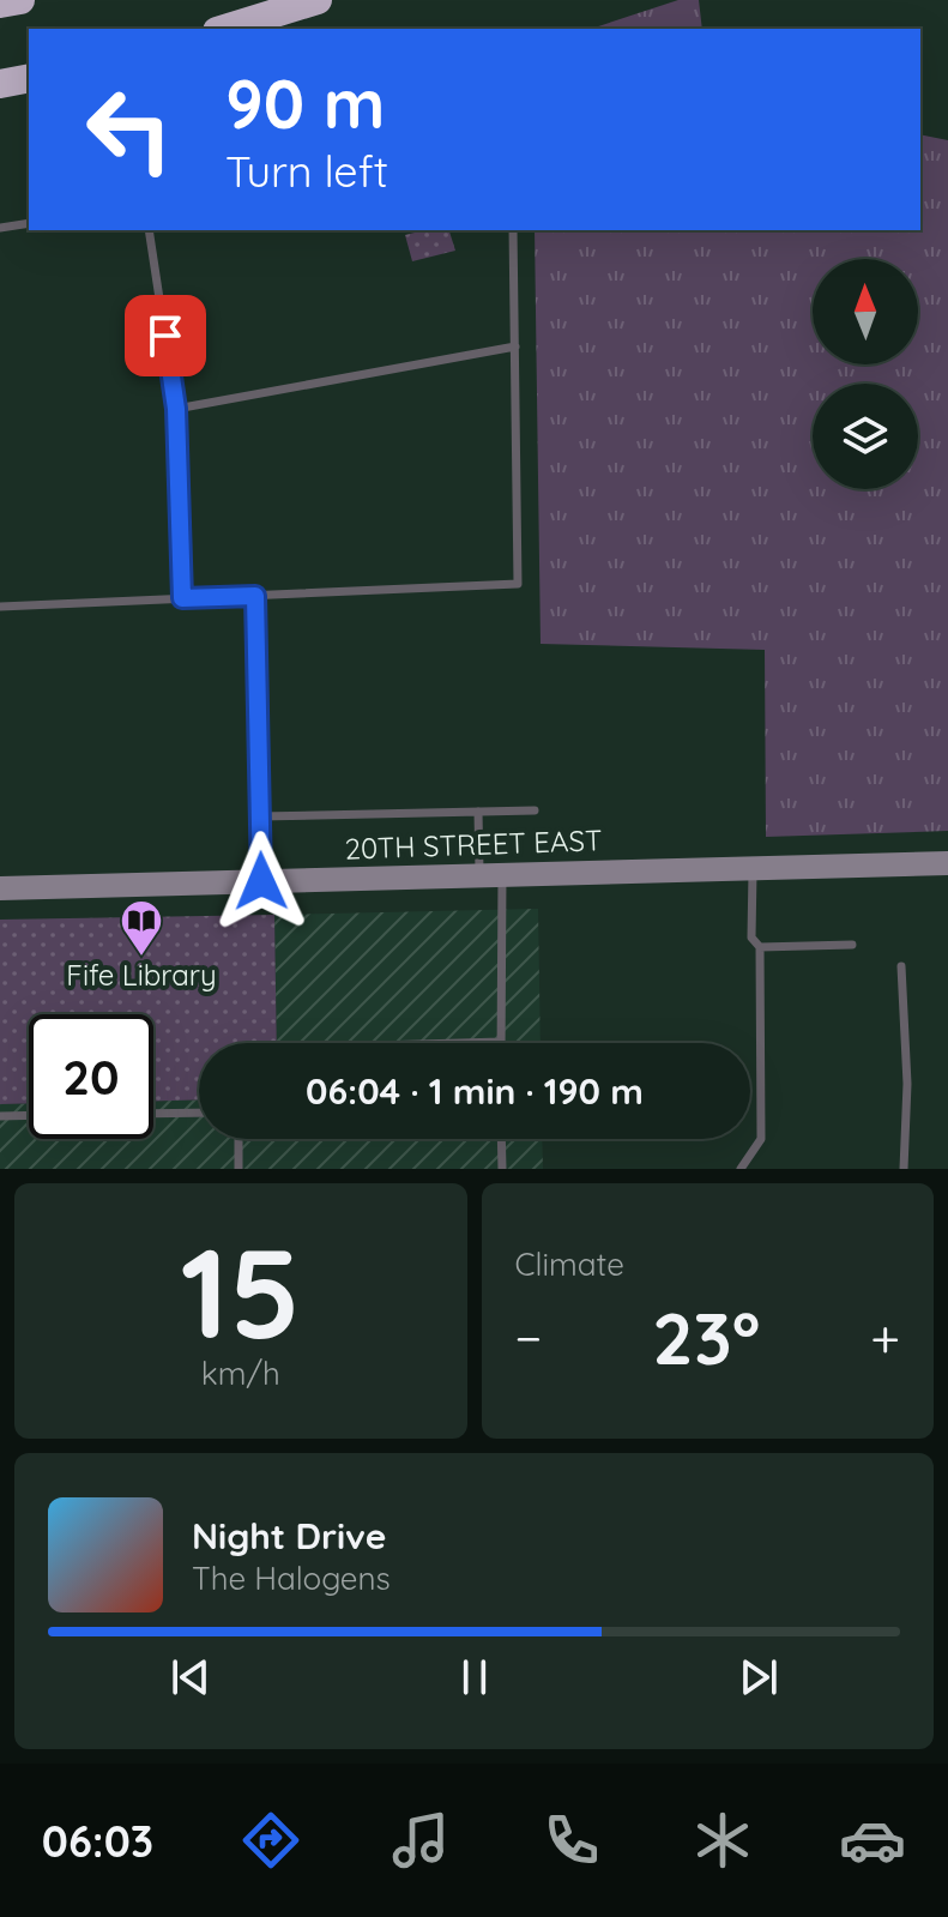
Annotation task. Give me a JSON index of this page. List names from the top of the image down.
{
  "streets": {
    "main road": ["20TH STREET EAST"]
  },
  "places": {
    "library": ["Fife Library"]
  },
  "north": "top",
  "page": {
    "turn": ["90 m", "Turn left"],
    "limit": "20",
    "trip": "06:04 · 1 min · 190 m",
    "tile": [
      ["15", "km/h"],
      "Climate"
    ],
    "heat": ["−", "23°", "+"],
    "song": ["Night Drive", "The Halogens"],
    "tabs": "06:03"
  }
}
